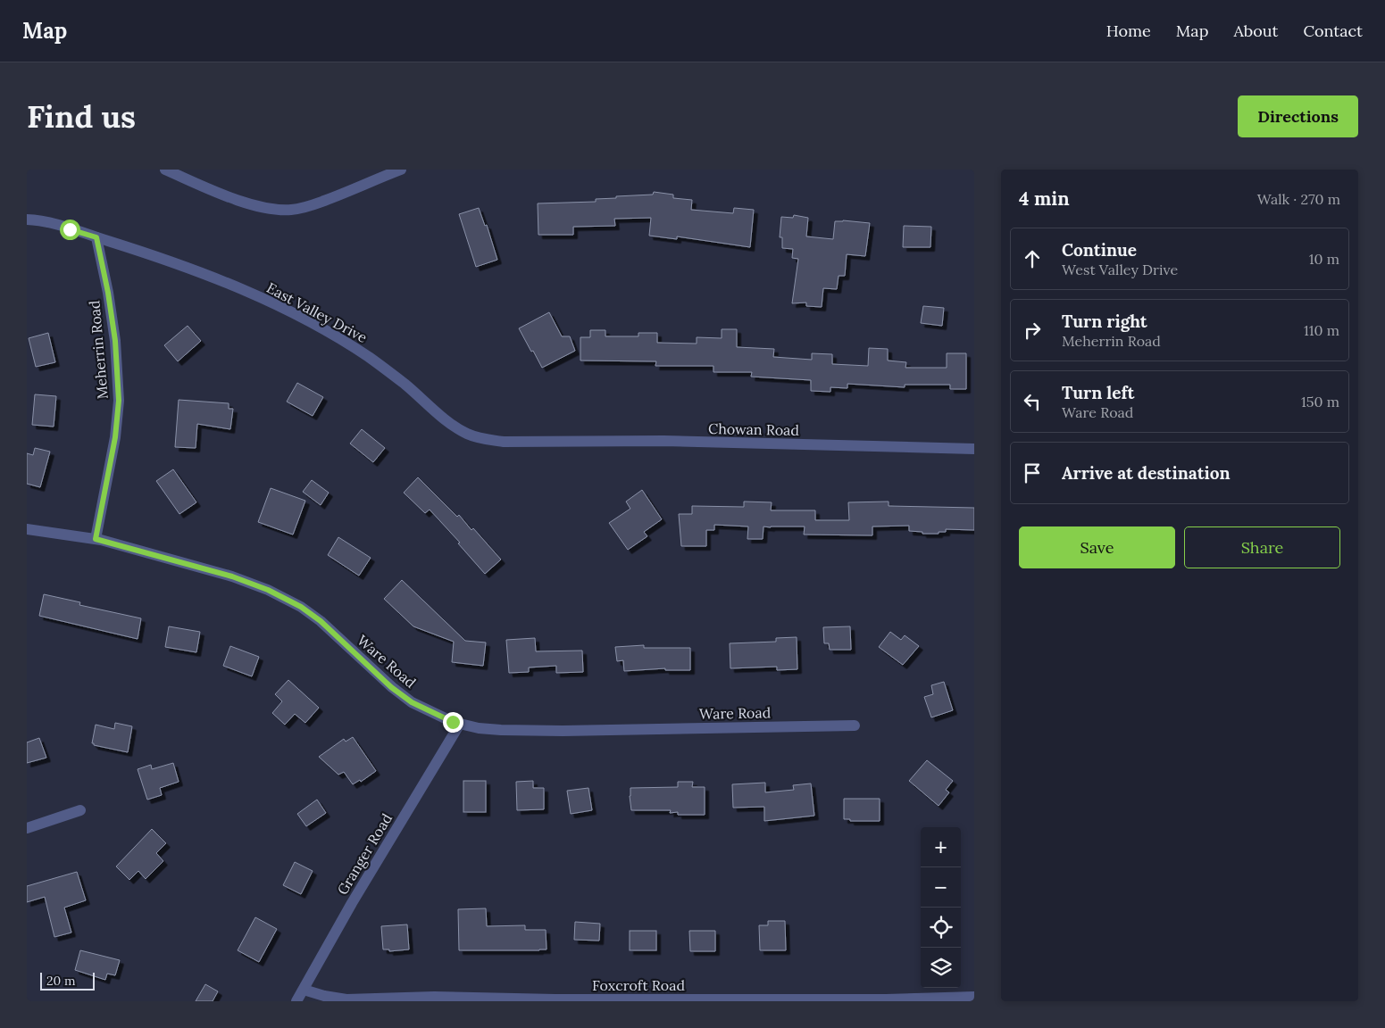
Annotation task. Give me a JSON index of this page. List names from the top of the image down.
{
  "streets": {
    "street": [
      "East Valley Drive",
      "Meherrin Road",
      "Chowan Road",
      "Ware Road",
      "Granger Road",
      "Foxcroft Road"
    ]
  },
  "crossings": [
    ["East Valley Drive", "Meherrin Road"],
    ["East Valley Drive", "Chowan Road"],
    ["Meherrin Road", "Ware Road"],
    ["Ware Road", "Granger Road"],
    ["Granger Road", "Foxcroft Road"]
  ],
  "scale_bar": "20 m",
  "page": {
    "header": "Map",
    "nav": [
      "Home",
      "Map",
      "About",
      "Contact"
    ],
    "buttons": [
      "Directions",
      ["Save", "Share"]
    ],
    "title": "Find us",
    "heading": ["4 min", "Walk · 270 m"],
    "list": [
      ["Continue", "West Valley Drive", "10 m"],
      ["Turn right", "Meherrin Road", "110 m"],
      ["Turn left", "Ware Road", "150 m"],
      "Arrive at destination"
    ],
    "map_buttons": ["+", "−"],
    "scale": "20 m"
  }
}
